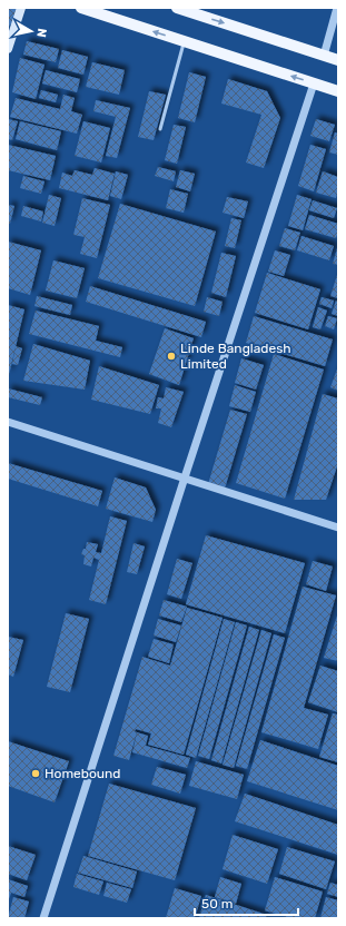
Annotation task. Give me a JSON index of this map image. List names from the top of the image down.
{
  "places": ["Linde Bangladesh Limited", "Homebound"],
  "scale_bar": "50 m",
  "north": "right"
}
